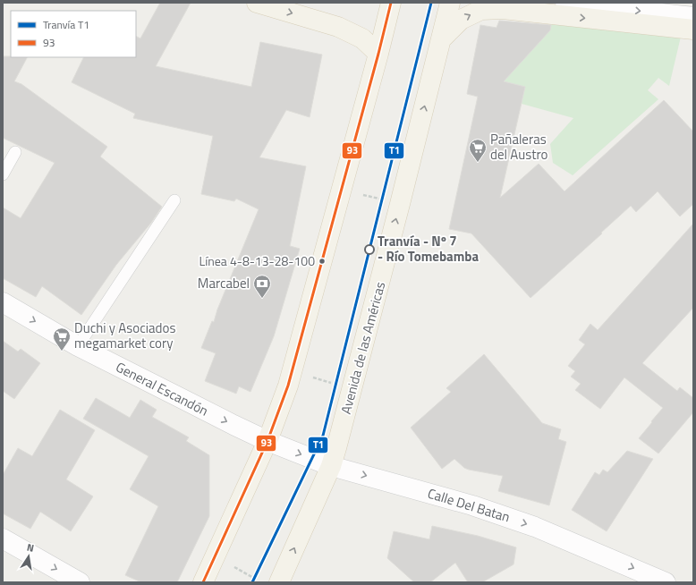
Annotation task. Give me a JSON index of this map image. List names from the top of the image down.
{
  "streets": {
    "main road": ["Avenida de las Américas"],
    "street": ["General Escandón", "Calle Del Batan"]
  },
  "crossings": [
    ["Avenida de las Américas", "Calle Del Batan"],
    ["General Escandón", "Calle Del Batan"]
  ],
  "one_way": ["General Escandón", "Calle Del Batan"],
  "places": {
    "supermarket": ["Pañaleras del Austro", "Duchi y Asociados megamarket cory"],
    "other": ["Tranvía - Nº 7 - Río Tomebamba", "Línea 4-8-13-28-100"],
    "bank": ["Marcabel"]
  },
  "lines": ["tram line T1", "transit line 93"],
  "legend": ["Tranvía T1", "93"],
  "north": "top"
}
